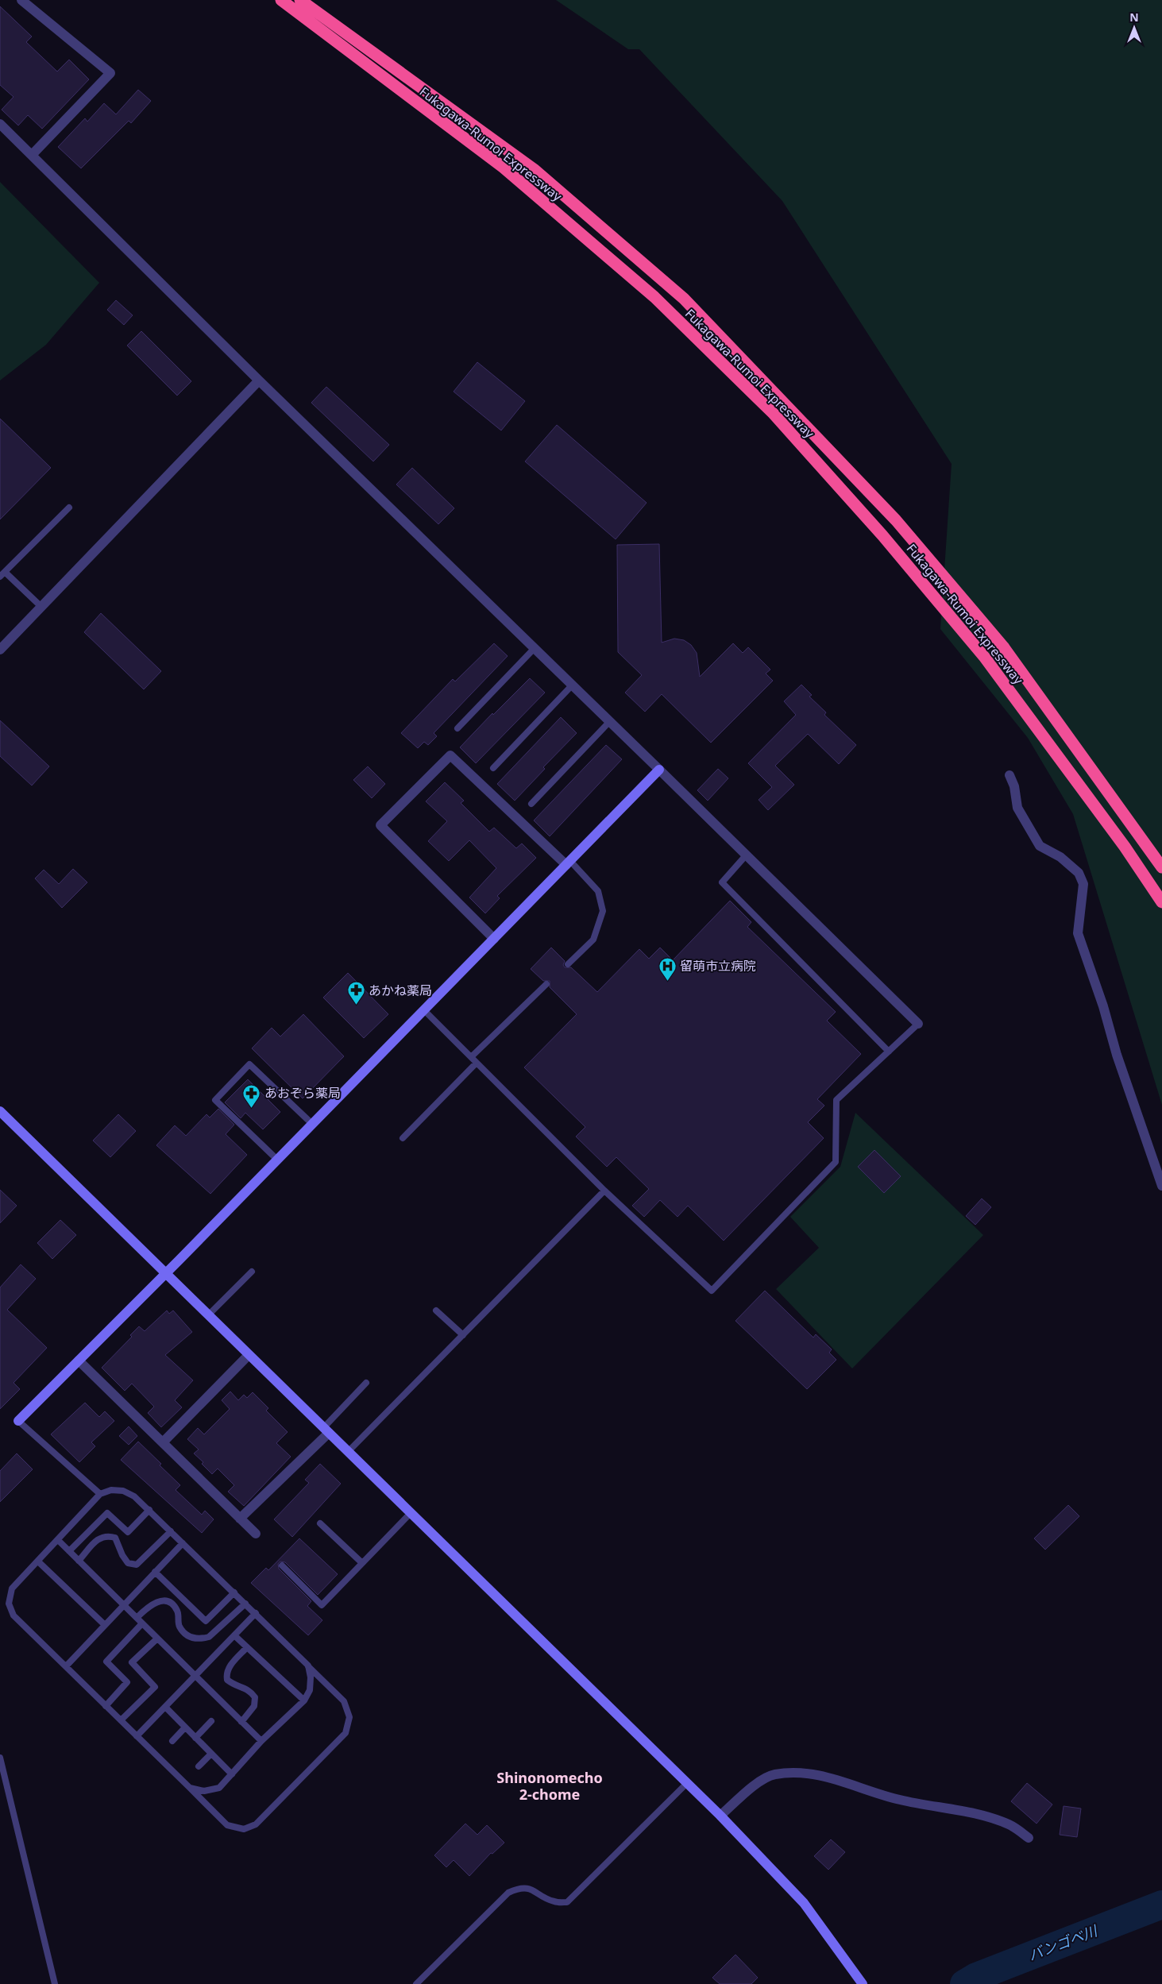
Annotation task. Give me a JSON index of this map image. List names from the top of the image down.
{
  "streets": {
    "highway": ["Fukagawa-Rumoi Expressway"]
  },
  "districts": ["Shinonomecho 2-chome"],
  "water": ["バンゴベ川"],
  "places": {
    "hospital": ["留萌市立病院"],
    "pharmacy": ["あかね薬局", "あおぞら薬局"]
  },
  "north": "top"
}
